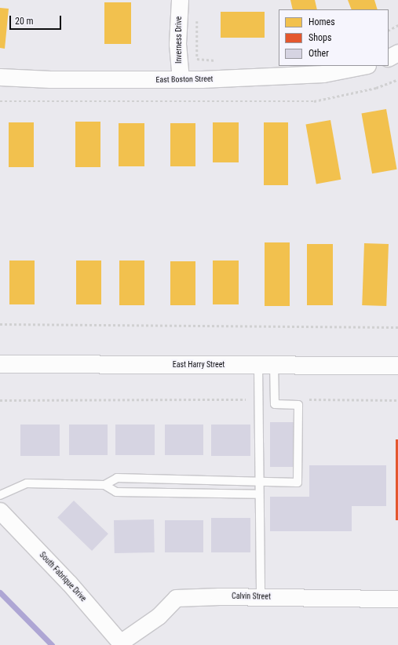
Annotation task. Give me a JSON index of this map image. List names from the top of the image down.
{
  "streets": {
    "main road": ["East Harry Street"],
    "street": [
      "Inverness Drive",
      "East Boston Street",
      "South Fabrique Drive",
      "Calvin Street"
    ]
  },
  "crossings": [
    ["Inverness Drive", "East Boston Street"],
    ["South Fabrique Drive", "Calvin Street"]
  ],
  "legend": ["Homes", "Shops", "Other"],
  "scale_bar": "20 m"
}
